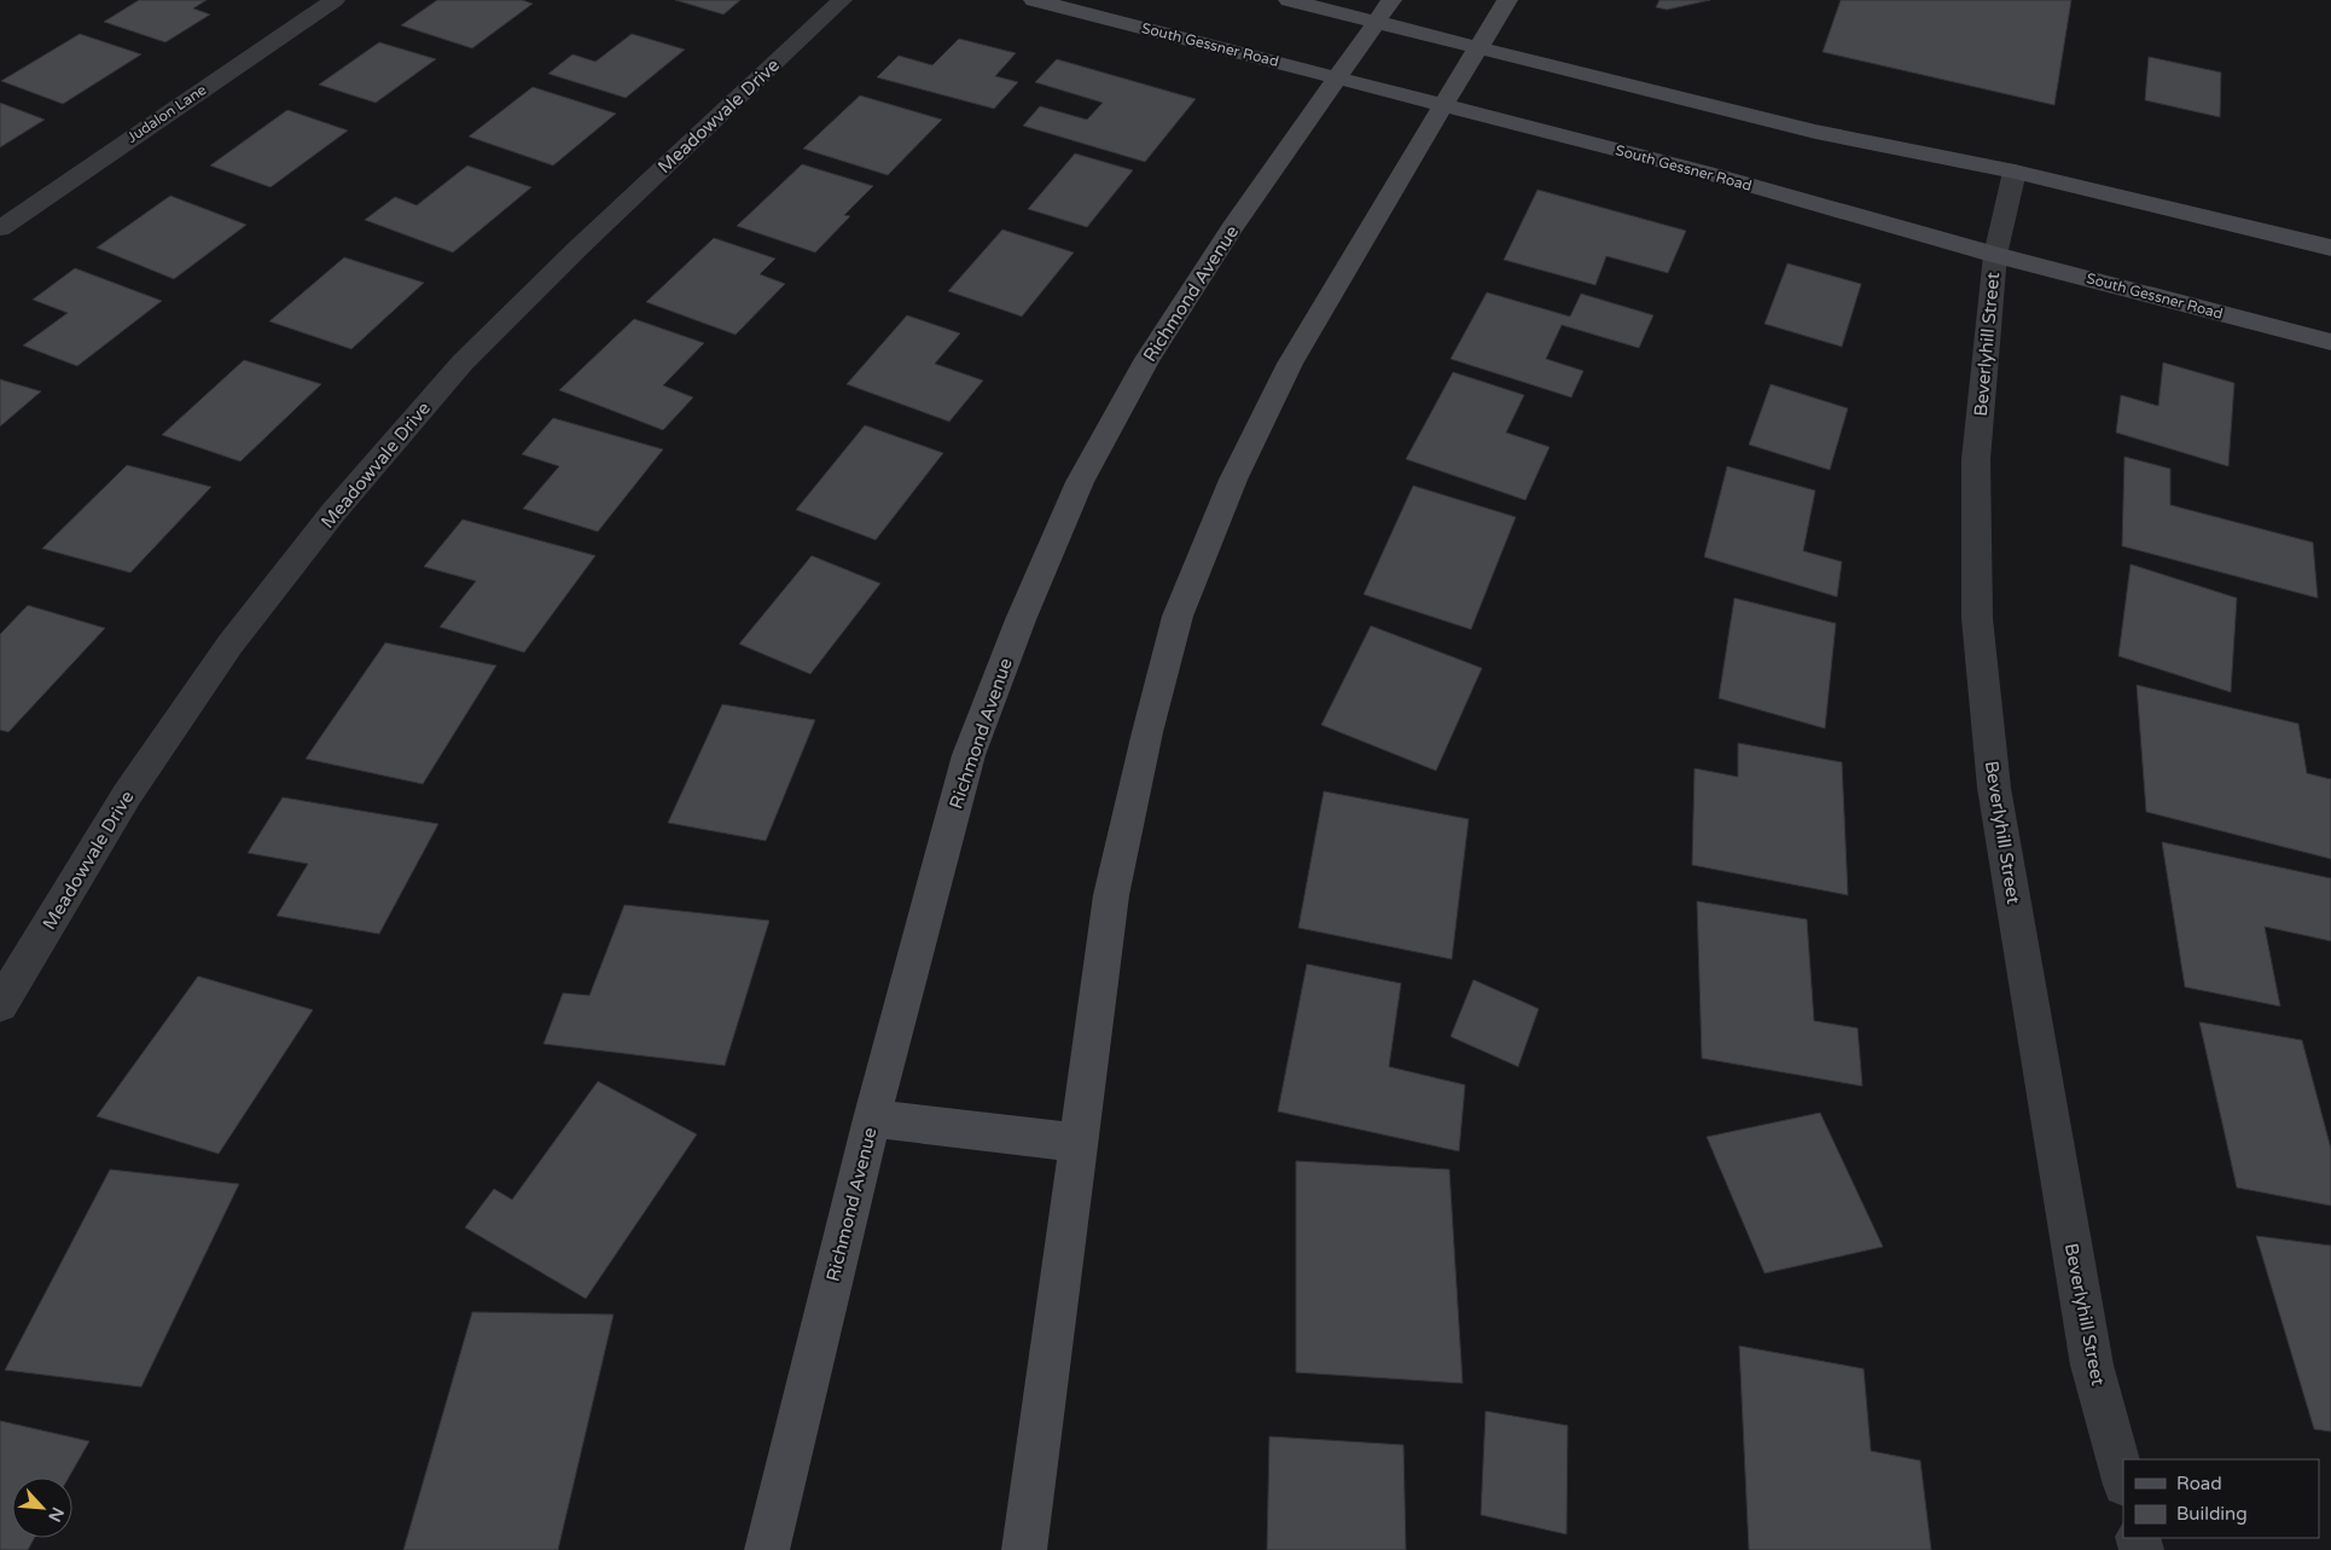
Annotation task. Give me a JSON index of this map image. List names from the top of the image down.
{
  "streets": {
    "main road": ["South Gessner Road", "Richmond Avenue"],
    "street": ["Judalon Lane", "Meadowvale Drive", "Beverlyhill Street"]
  },
  "crossings": [
    ["South Gessner Road", "Richmond Avenue"],
    ["South Gessner Road", "Beverlyhill Street"]
  ],
  "legend": ["Road", "Building"],
  "north": "bottom right"
}
